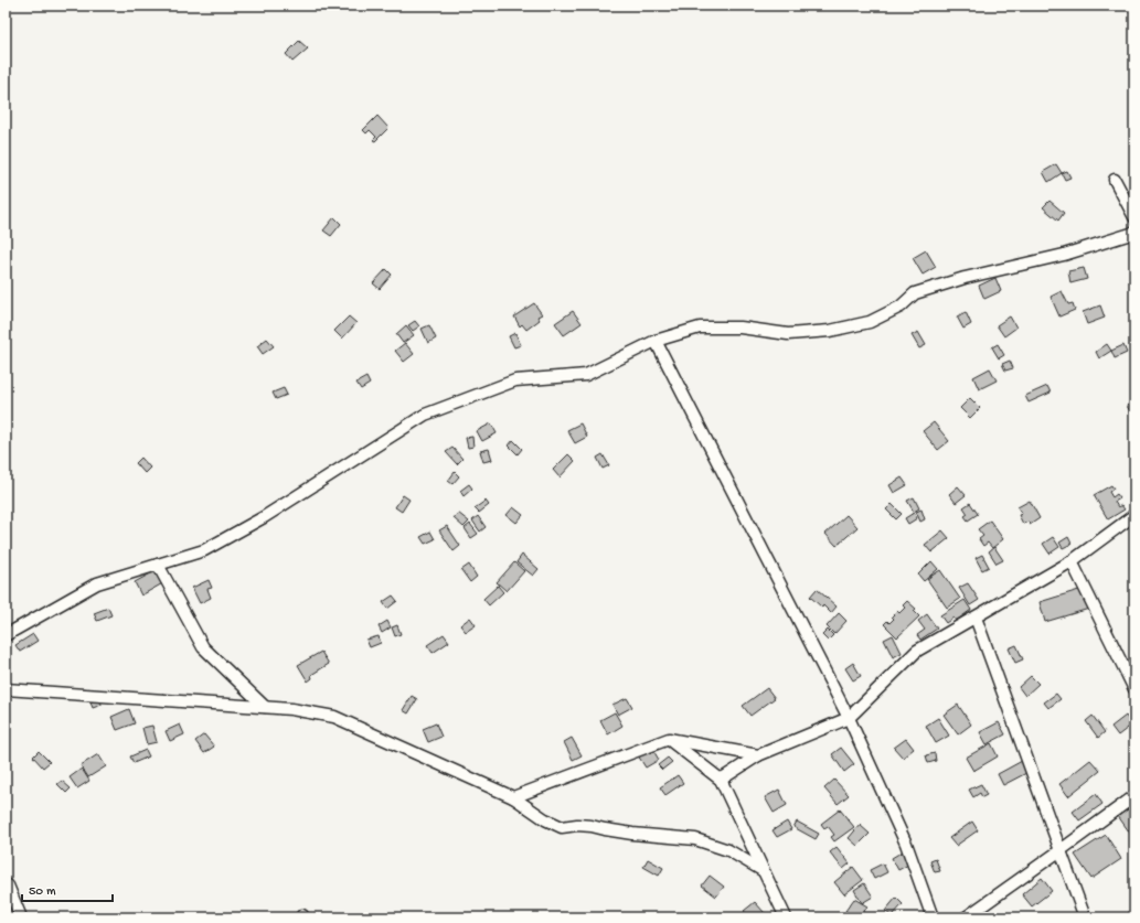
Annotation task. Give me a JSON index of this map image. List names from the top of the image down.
{
  "scale_bar": "50 m"
}
